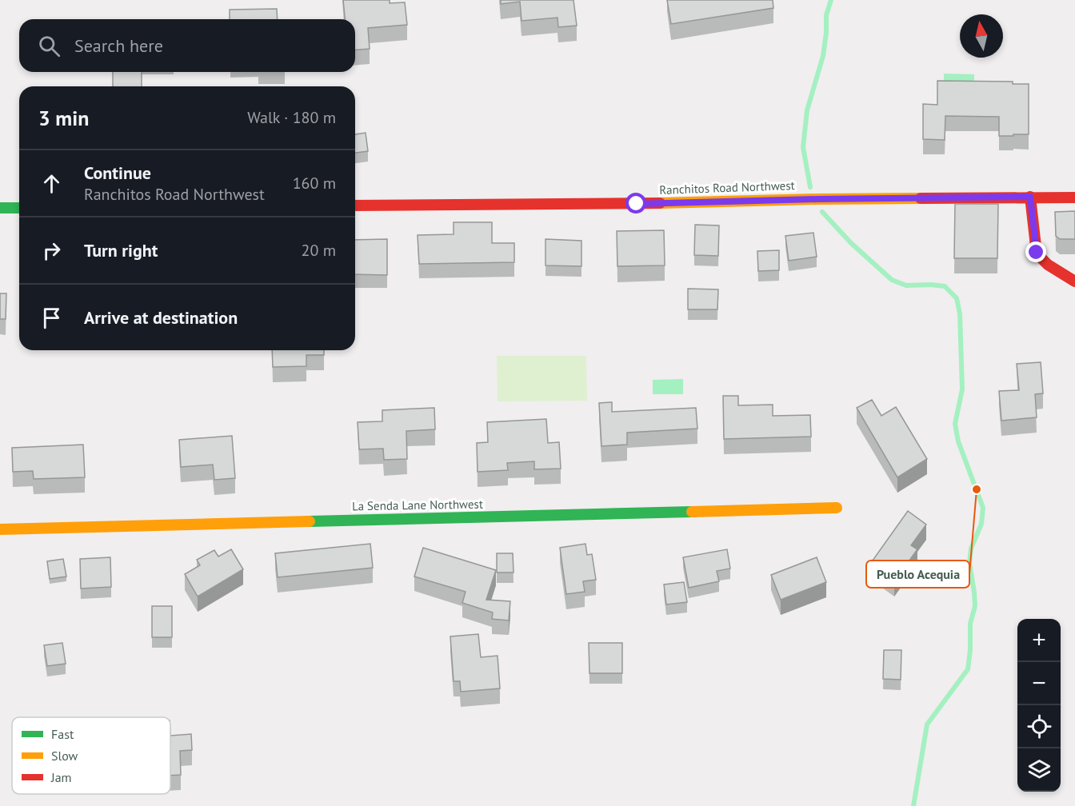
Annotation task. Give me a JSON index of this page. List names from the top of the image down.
{
  "streets": {
    "street": ["Ranchitos Road Northwest", "La Senda Lane Northwest"]
  },
  "places": ["Pueblo Acequia"],
  "legend": ["Fast", "Slow", "Jam"],
  "north": "top",
  "page": {
    "search": "Search here",
    "heading": ["3 min", "Walk · 180 m"],
    "list": [
      ["Continue", "Ranchitos Road Northwest", "160 m"],
      ["Turn right", "20 m"],
      "Arrive at destination"
    ],
    "map_buttons": ["+", "−"]
  }
}
